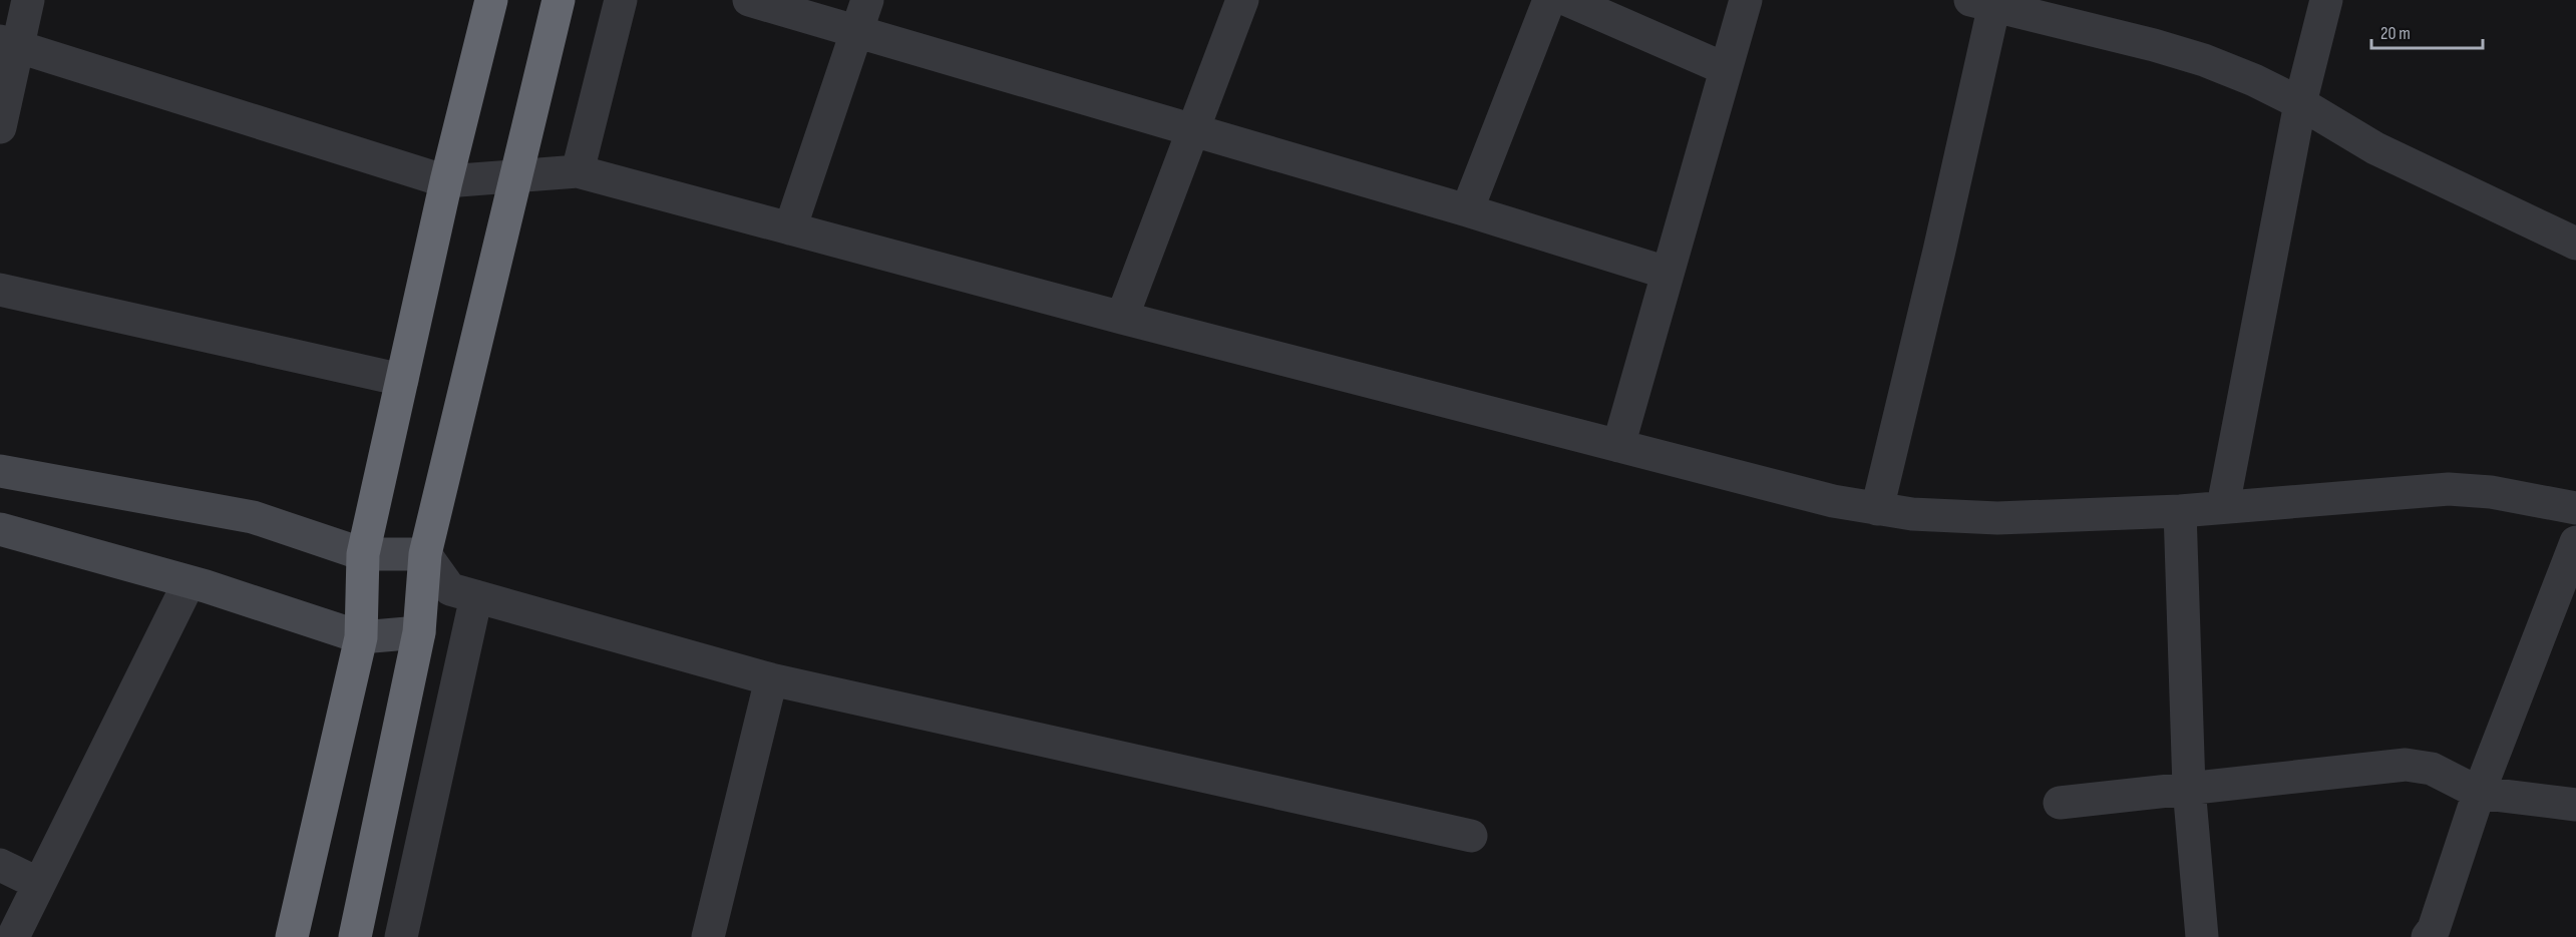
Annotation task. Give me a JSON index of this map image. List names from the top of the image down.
{
  "scale_bar": "20 m"
}
